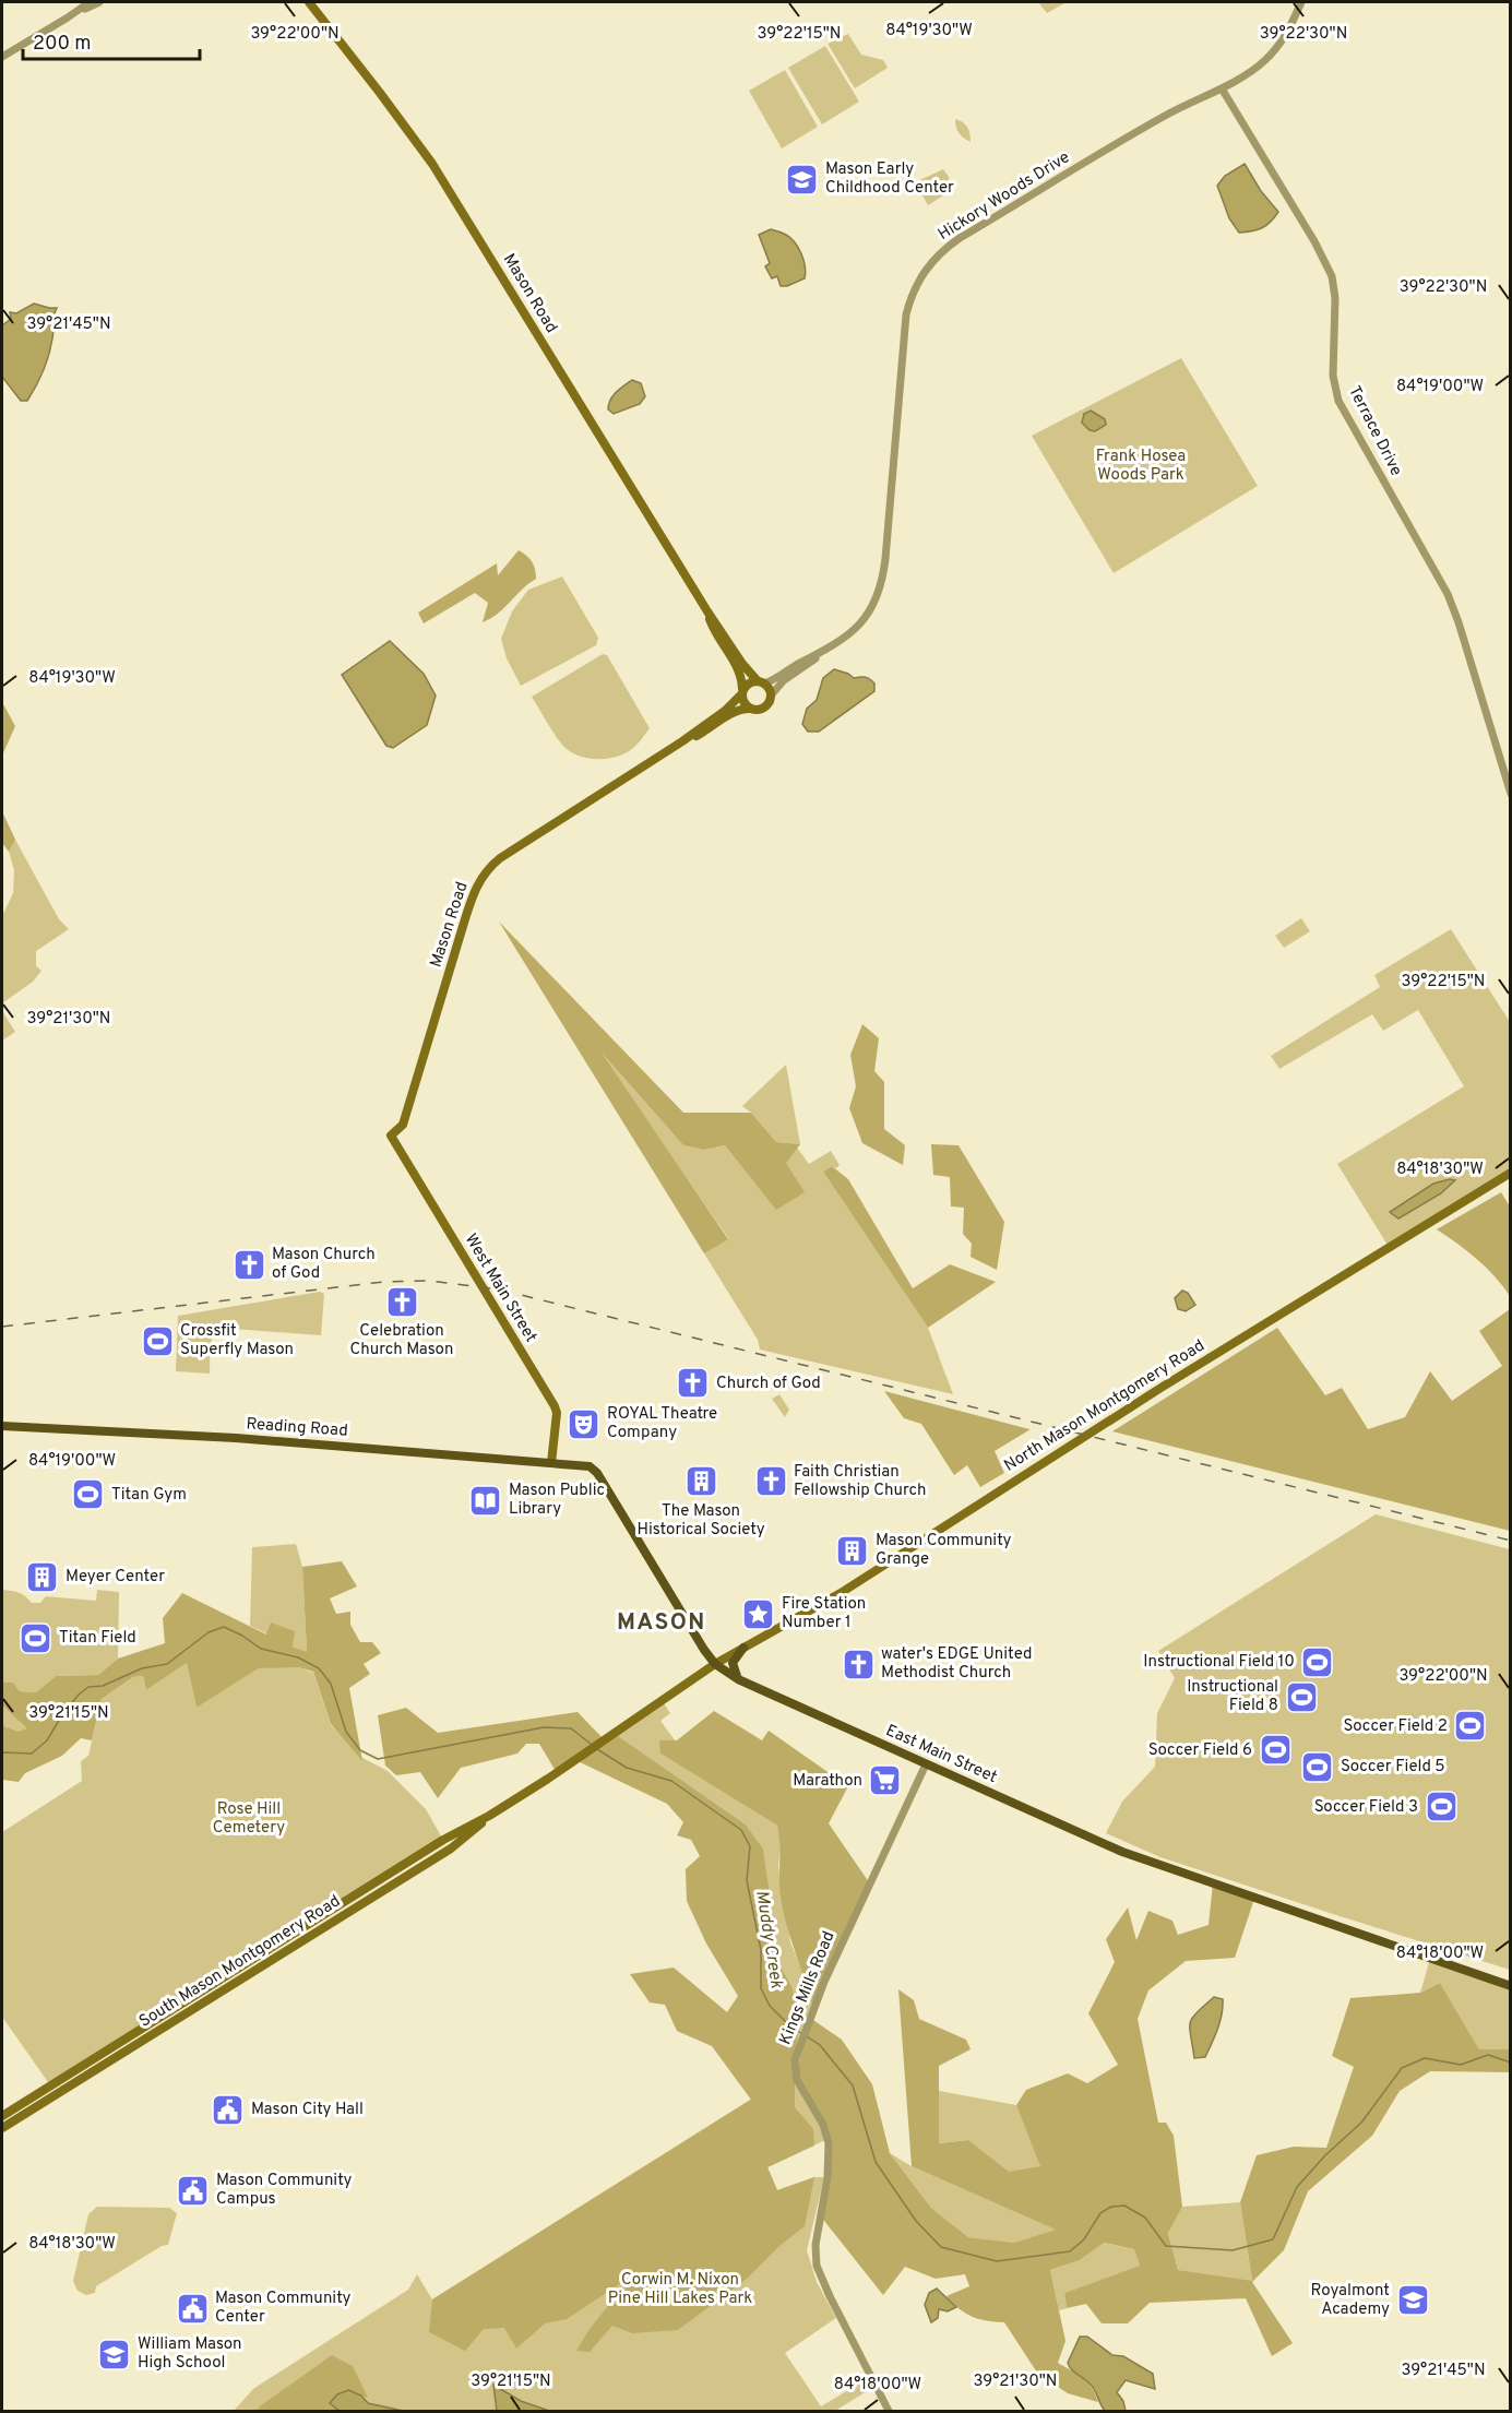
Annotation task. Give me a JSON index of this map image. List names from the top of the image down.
{
  "streets": {
    "main road": [
      "Mason Road",
      "West Main Street",
      "North Mason Montgomery Road",
      "Reading Road",
      "East Main Street",
      "South Mason Montgomery Road"
    ],
    "street": ["Hickory Woods Drive", "Terrace Drive", "Kings Mills Road"]
  },
  "crossings": [
    ["Hickory Woods Drive", "Mason Road"],
    ["Hickory Woods Drive", "Terrace Drive"],
    ["Mason Road", "West Main Street"],
    ["West Main Street", "Reading Road"],
    ["North Mason Montgomery Road", "Reading Road"],
    ["North Mason Montgomery Road", "East Main Street"],
    ["North Mason Montgomery Road", "South Mason Montgomery Road"],
    ["Reading Road", "East Main Street"],
    ["Reading Road", "South Mason Montgomery Road"],
    ["East Main Street", "South Mason Montgomery Road"],
    ["East Main Street", "Kings Mills Road"]
  ],
  "districts": ["MASON"],
  "water": ["Muddy Creek"],
  "parks": ["Frank Hosea Woods Park", "Rose Hill Cemetery", "Corwin M. Nixon Pine Hill Lakes Park"],
  "places": {
    "school or university": ["Mason Early Childhood Center", "Royalmont Academy", "William Mason High School"],
    "church": [
      "Mason Church of God",
      "Celebration Church Mason",
      "Church of God",
      "Faith Christian Fellowship Church",
      "water's EDGE United Methodist Church"
    ],
    "sports": [
      "Crossfit Superfly Mason",
      "Titan Gym",
      "Titan Field",
      "Instructional Field 10",
      "Instructional Field 8",
      "Soccer Field 2",
      "Soccer Field 6",
      "Soccer Field 5",
      "Soccer Field 3"
    ],
    "theatre": ["ROYAL Theatre Company"],
    "building": ["The Mason Historical Society", "Mason Community Grange", "Meyer Center"],
    "library": ["Mason Public Library"],
    "place": ["Fire Station Number 1"],
    "supermarket": ["Marathon"],
    "public building": ["Mason City Hall", "Mason Community Campus", "Mason Community Center"]
  },
  "scale_bar": "200 m",
  "coordinates": [
    "84°19'30\"W",
    "39°22'00\"N",
    "39°22'30\"N",
    "39°22'15\"N",
    "39°21'45\"N",
    "84°19'00\"W",
    "39°21'30\"N",
    "84°18'30\"W",
    "39°21'15\"N",
    "84°18'00\"W"
  ]
}
